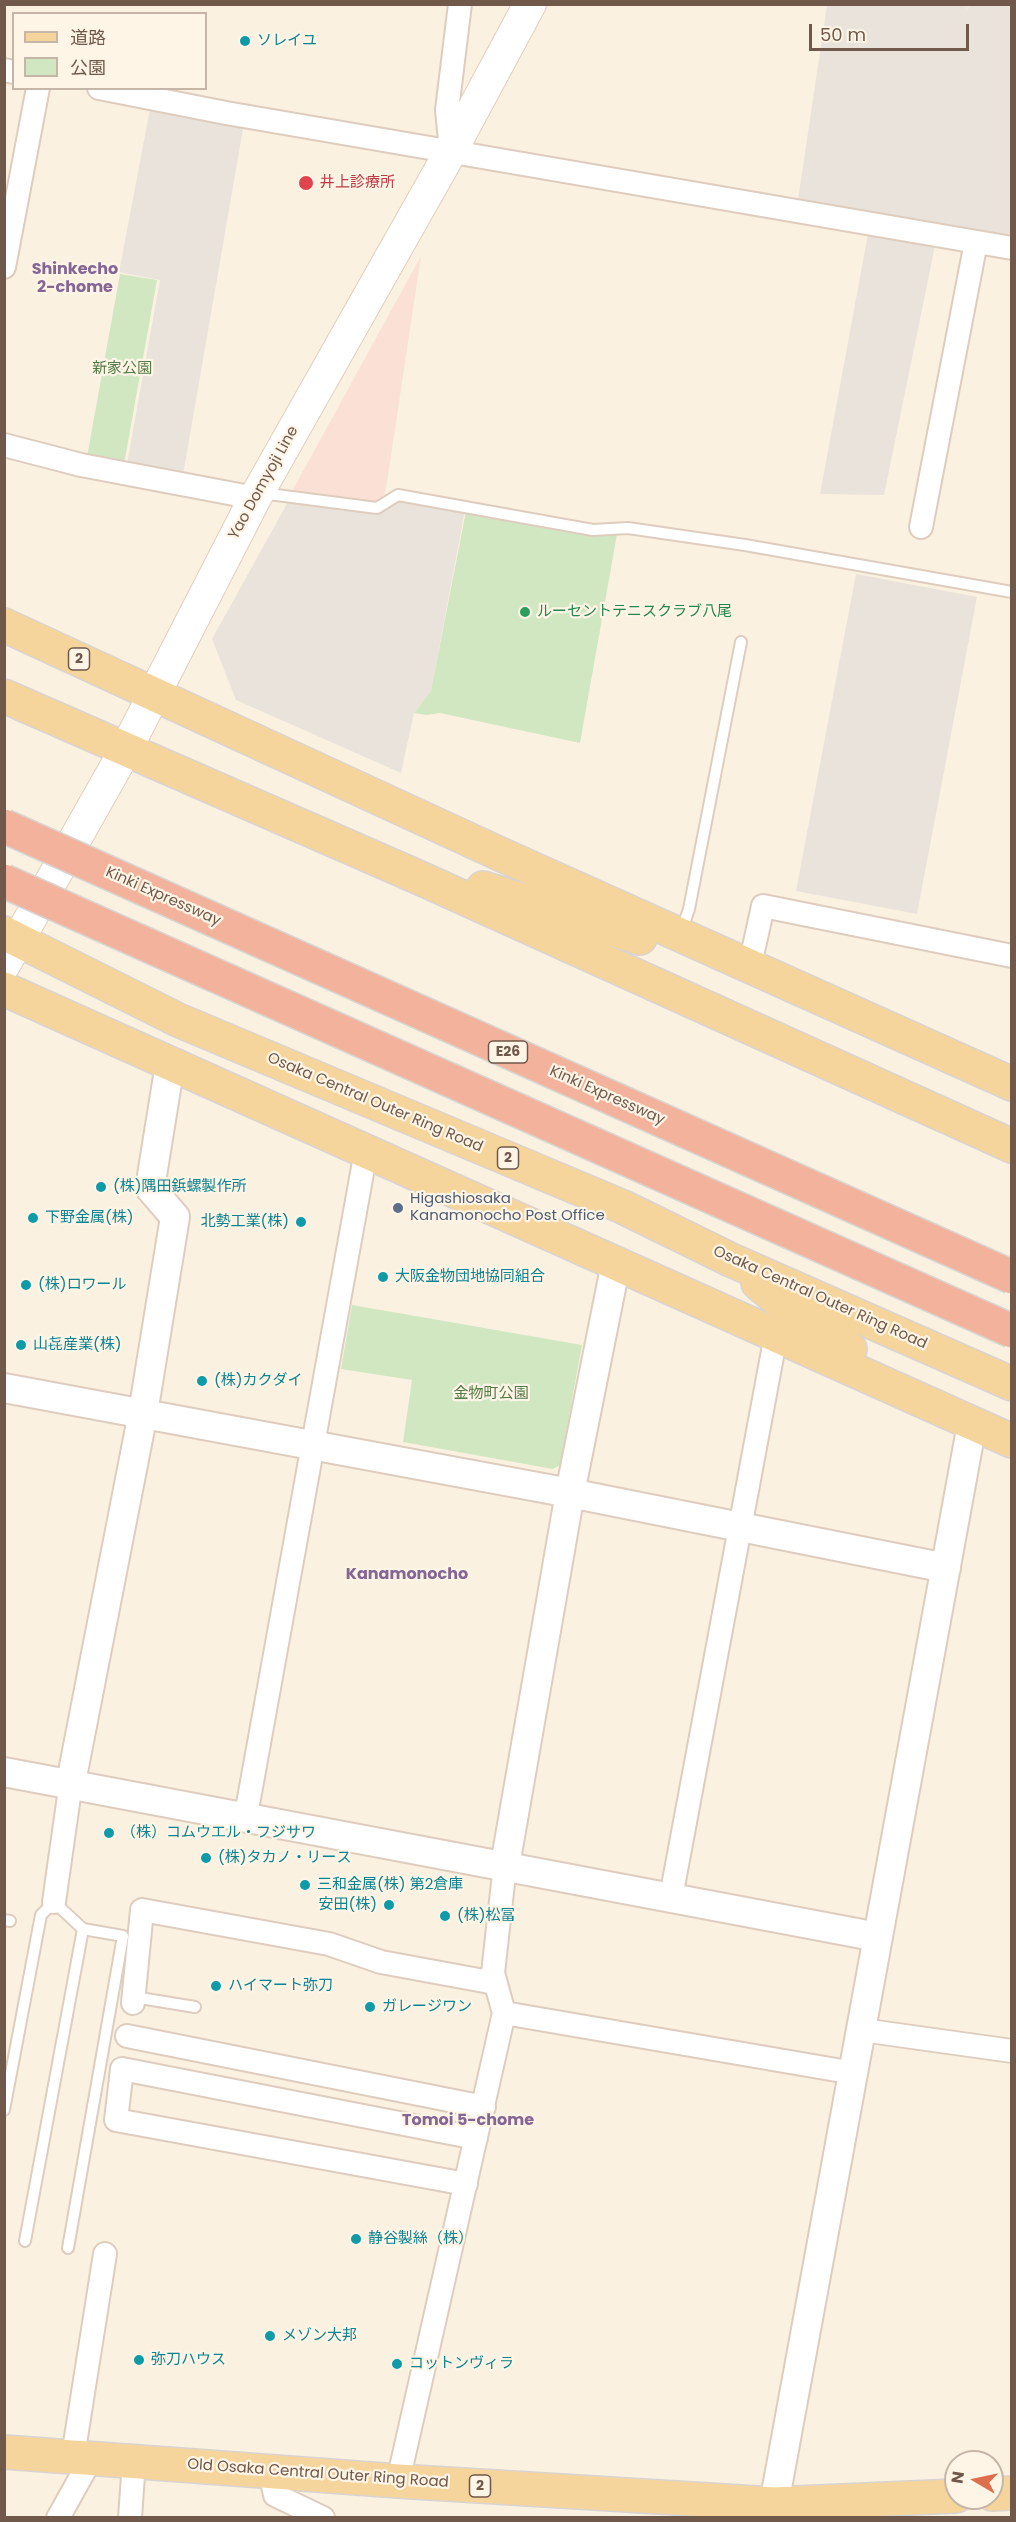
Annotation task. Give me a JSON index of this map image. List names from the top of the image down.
{
  "streets": {
    "highway": ["Kinki Expressway", "E26"],
    "main road": [
      "Yao Domyoji Line",
      "2",
      "Osaka Central Outer Ring Road",
      "Old Osaka Central Outer Ring Road"
    ]
  },
  "crossings": [
    ["Yao Domyoji Line", "2"],
    ["Yao Domyoji Line", "Osaka Central Outer Ring Road"]
  ],
  "districts": ["Shinkecho 2-chome", "Kanamonocho", "Tomoi 5-chome"],
  "parks": ["新家公園", "金物町公園"],
  "places": [
    "ソレイユ",
    "井上診療所",
    "ルーセントテニスクラブ八尾",
    "(株)隅田鋲螺製作所",
    "Higashiosaka Kanamonocho Post Office",
    "下野金属(株)",
    "北勢工業(株)",
    "大阪金物団地協同組合",
    "(株)ロワール",
    "山㐂産業(株)",
    "(株)カクダイ",
    "（株）コムウエル・フジサワ",
    "(株)タカノ・リース",
    "三和金属(株) 第2倉庫",
    "安田(株)",
    "(株)松冨",
    "ハイマート弥刀",
    "ガレージワン",
    "静谷製絲（株）",
    "メゾン大邦",
    "弥刀ハウス",
    "コットンヴィラ"
  ],
  "legend": ["道路", "公園"],
  "scale_bar": "50 m",
  "north": "left"
}
